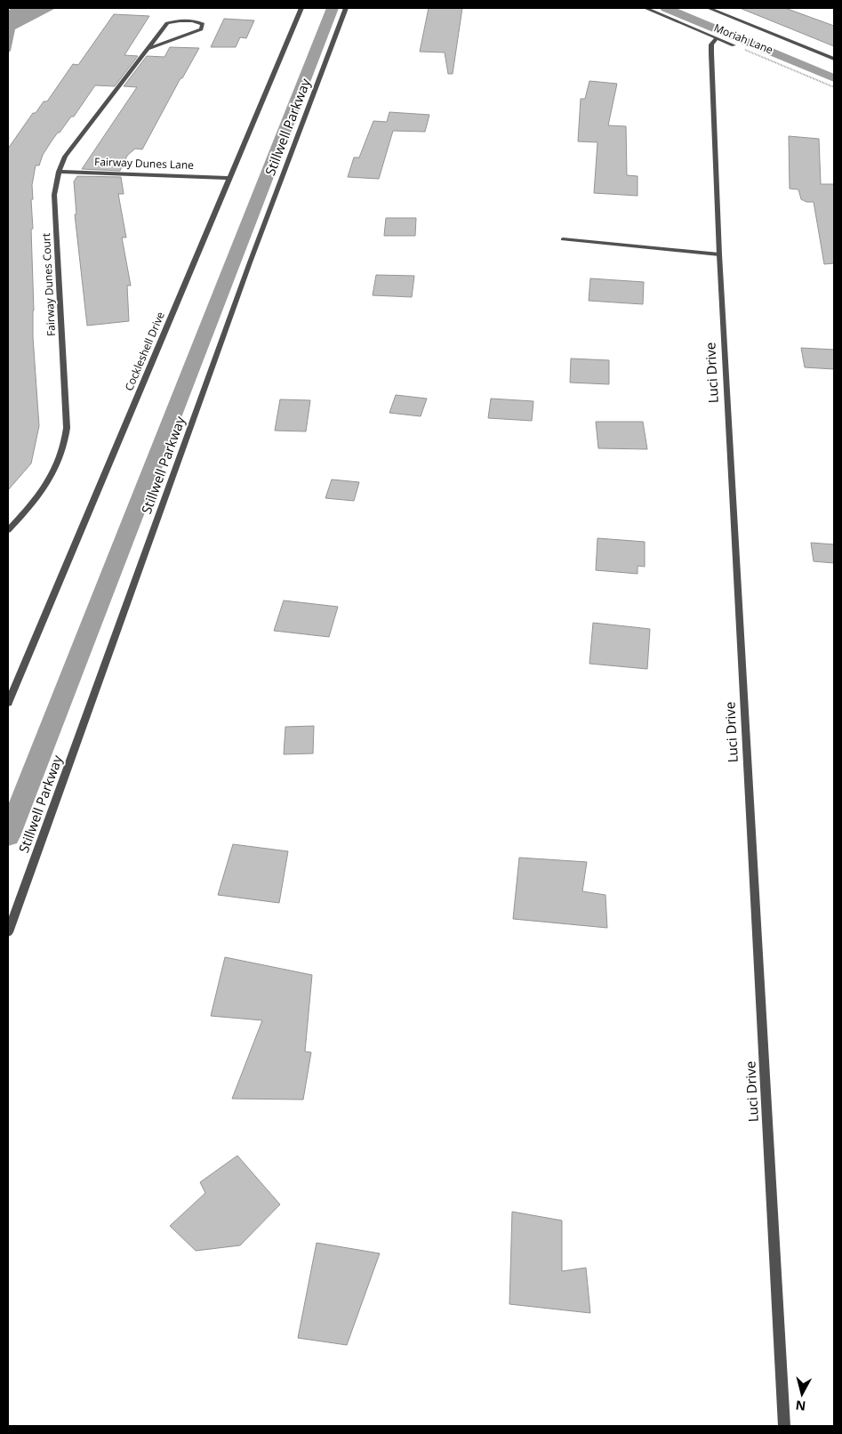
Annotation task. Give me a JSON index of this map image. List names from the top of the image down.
{
  "streets": {
    "street": [
      "Moriah Lane",
      "Stillwell Parkway",
      "Fairway Dunes Lane",
      "Fairway Dunes Court",
      "Cockleshell Drive",
      "Luci Drive"
    ]
  },
  "crossings": [
    ["Moriah Lane", "Luci Drive"],
    ["Fairway Dunes Lane", "Fairway Dunes Court"],
    ["Fairway Dunes Lane", "Cockleshell Drive"]
  ],
  "north": "bottom"
}
